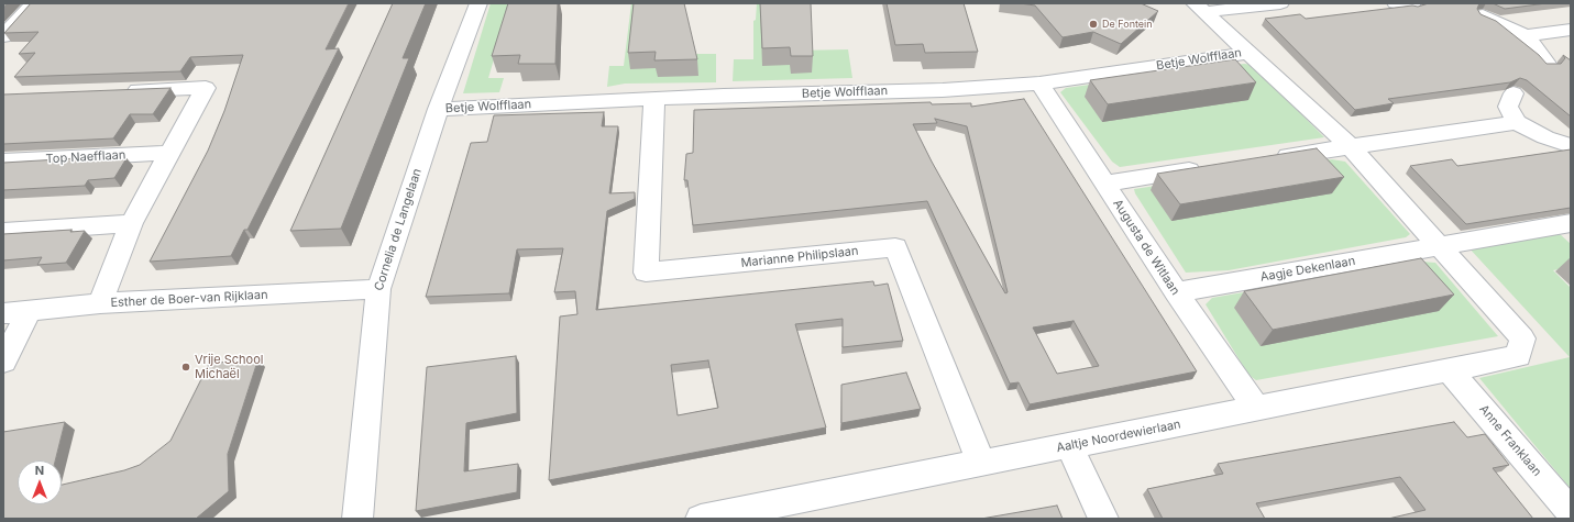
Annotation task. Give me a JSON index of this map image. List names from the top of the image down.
{
  "streets": {
    "street": [
      "Betje Wolfflaan",
      "Top Naefflaan",
      "Cornelia de Langelaan",
      "Augusta de Witlaan",
      "Marianne Philipslaan",
      "Aagje Dekenlaan",
      "Esther de Boer-van Rijklaan",
      "Aaltje Noordewierlaan",
      "Anne Franklaan"
    ]
  },
  "crossings": [
    ["Betje Wolfflaan", "Cornelia de Langelaan"],
    ["Betje Wolfflaan", "Augusta de Witlaan"],
    ["Betje Wolfflaan", "Marianne Philipslaan"],
    ["Top Naefflaan", "Esther de Boer-van Rijklaan"],
    ["Cornelia de Langelaan", "Esther de Boer-van Rijklaan"],
    ["Augusta de Witlaan", "Aagje Dekenlaan"],
    ["Augusta de Witlaan", "Aaltje Noordewierlaan"],
    ["Marianne Philipslaan", "Aaltje Noordewierlaan"],
    ["Aagje Dekenlaan", "Aaltje Noordewierlaan"],
    ["Aaltje Noordewierlaan", "Anne Franklaan"]
  ],
  "places": ["De Fontein", "Vrije School Michaël"],
  "north": "top"
}
